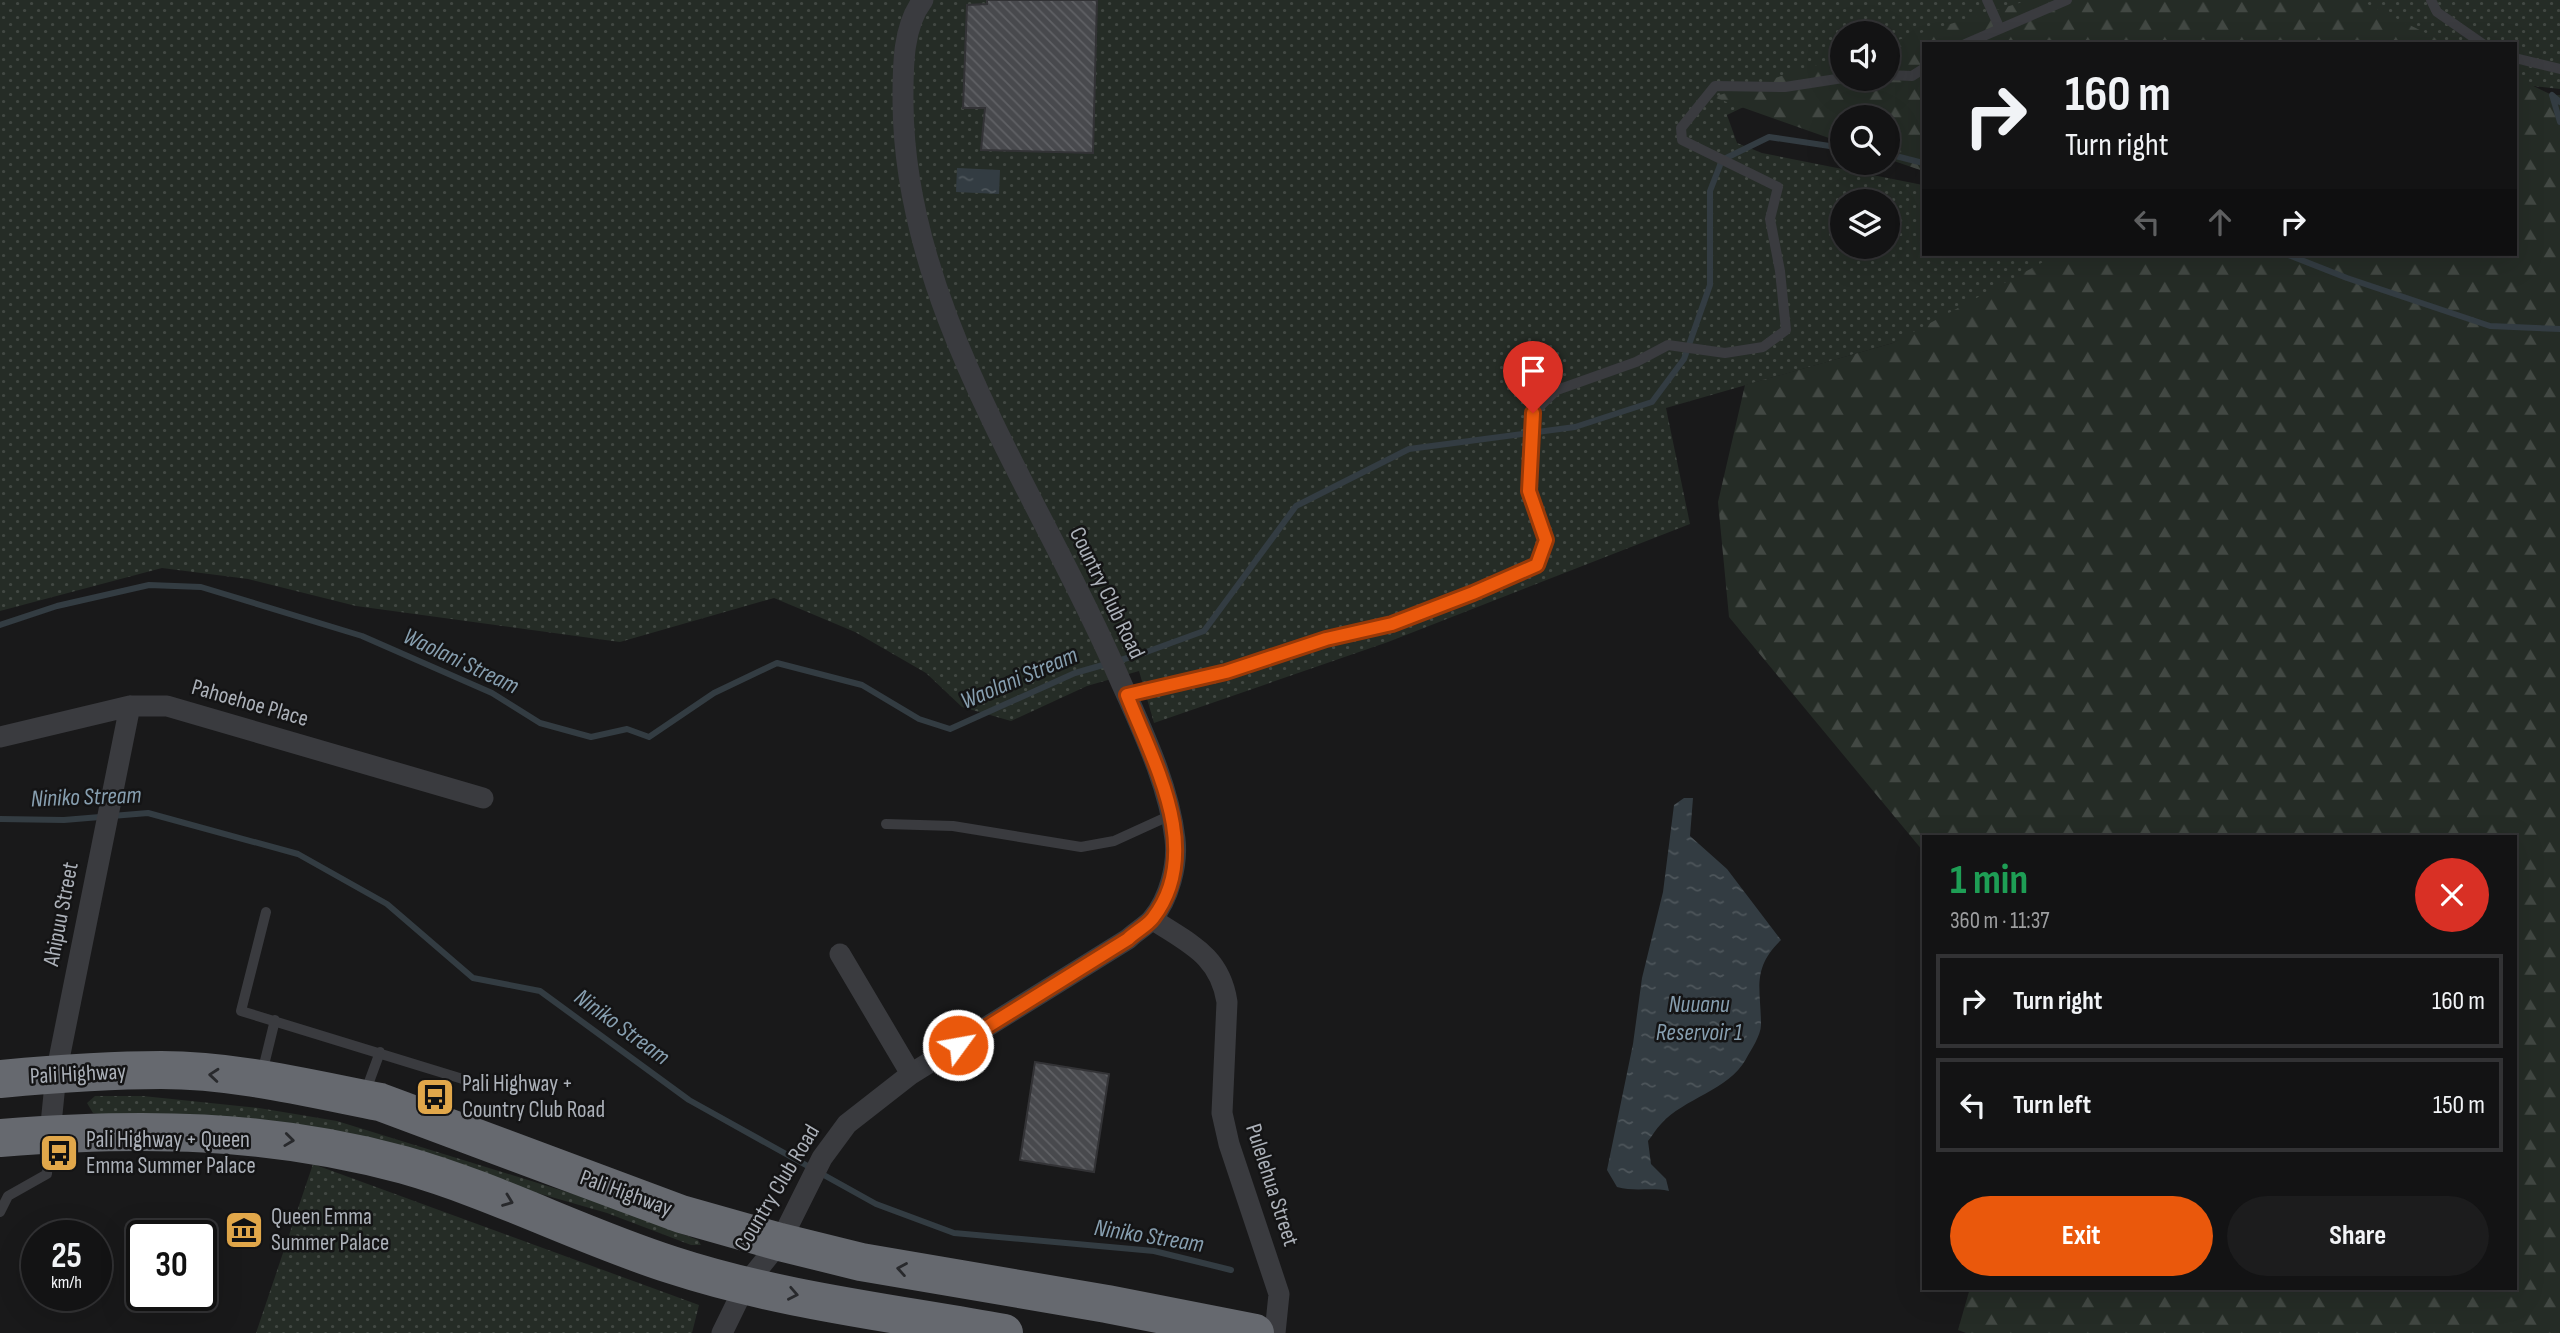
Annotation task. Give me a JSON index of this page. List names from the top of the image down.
{
  "streets": {
    "highway": ["Pali Highway"],
    "street": [
      "Country Club Road",
      "Pahoehoe Place",
      "Ahipuu Street",
      "Pulelehua Street"
    ]
  },
  "crossings": [
    ["Country Club Road", "Pali Highway"],
    ["Country Club Road", "Pulelehua Street"],
    ["Pahoehoe Place", "Ahipuu Street"],
    ["Ahipuu Street", "Pali Highway"]
  ],
  "water": ["Waolani Stream", "Niniko Stream", "Nuuanu Reservoir 1"],
  "places": {
    "bus stop": ["Pali Highway + Country Club Road", "Pali Highway + Queen Emma Summer Palace"],
    "museum": ["Queen Emma Summer Palace"]
  },
  "page": {
    "turn": ["160 m", "Turn right"],
    "heading": ["1 min", "360 m · 11:37"],
    "list": [
      {
        "name": "Turn right",
        "value": "160 m"
      },
      {
        "name": "Turn left",
        "value": "150 m"
      }
    ],
    "buttons": ["Exit", "Share"],
    "speed": "25 km/h",
    "limit": "30"
  }
}
